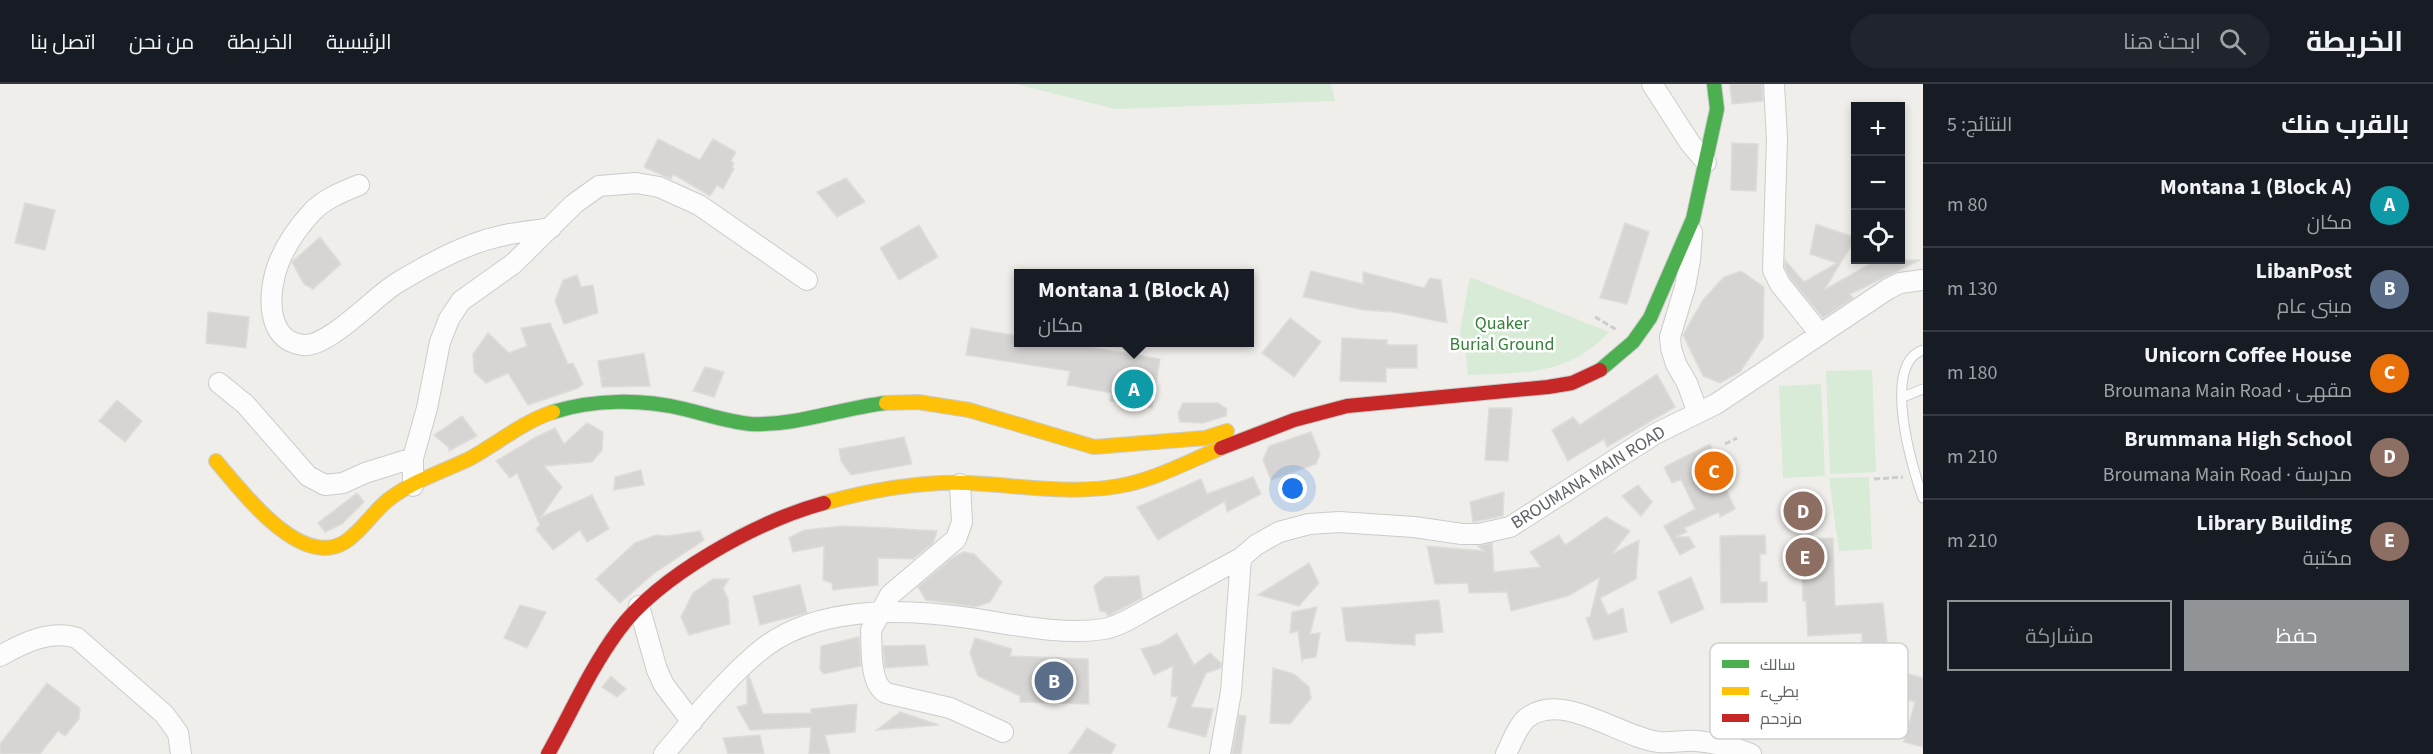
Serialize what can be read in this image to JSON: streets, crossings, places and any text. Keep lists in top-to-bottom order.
{
  "streets": {
    "street": ["BROUMANA MAIN ROAD"]
  },
  "parks": ["Quaker Burial Ground"],
  "legend": ["سالك", "بطيء", "مزدحم"],
  "page": {
    "header": "الخريطة",
    "search": "ابحث هنا",
    "nav": [
      "الرئيسية",
      "الخريطة",
      "من نحن",
      "اتصل بنا"
    ],
    "heading": ["بالقرب منك", "النتائج: 5"],
    "map_buttons": ["+", "−"],
    "list": [
      {
        "mark": "A",
        "name": "Montana 1 (Block A)",
        "note": "مكان",
        "value": "80 m"
      },
      {
        "mark": "B",
        "name": "LibanPost",
        "note": "مبنى عام",
        "value": "130 m"
      },
      {
        "mark": "C",
        "name": "Unicorn Coffee House",
        "note": "مقهى · Broumana Main Road",
        "value": "180 m"
      },
      {
        "mark": "D",
        "name": "Brummana High School",
        "note": "مدرسة · Broumana Main Road",
        "value": "210 m"
      },
      {
        "mark": "E",
        "name": "Library Building",
        "note": "مكتبة",
        "value": "210 m"
      }
    ],
    "popup": ["Montana 1 (Block A)", "مكان"],
    "pins": [
      "A",
      "C",
      "D",
      "E",
      "B"
    ],
    "buttons": ["حفظ", "مشاركة"]
  }
}
